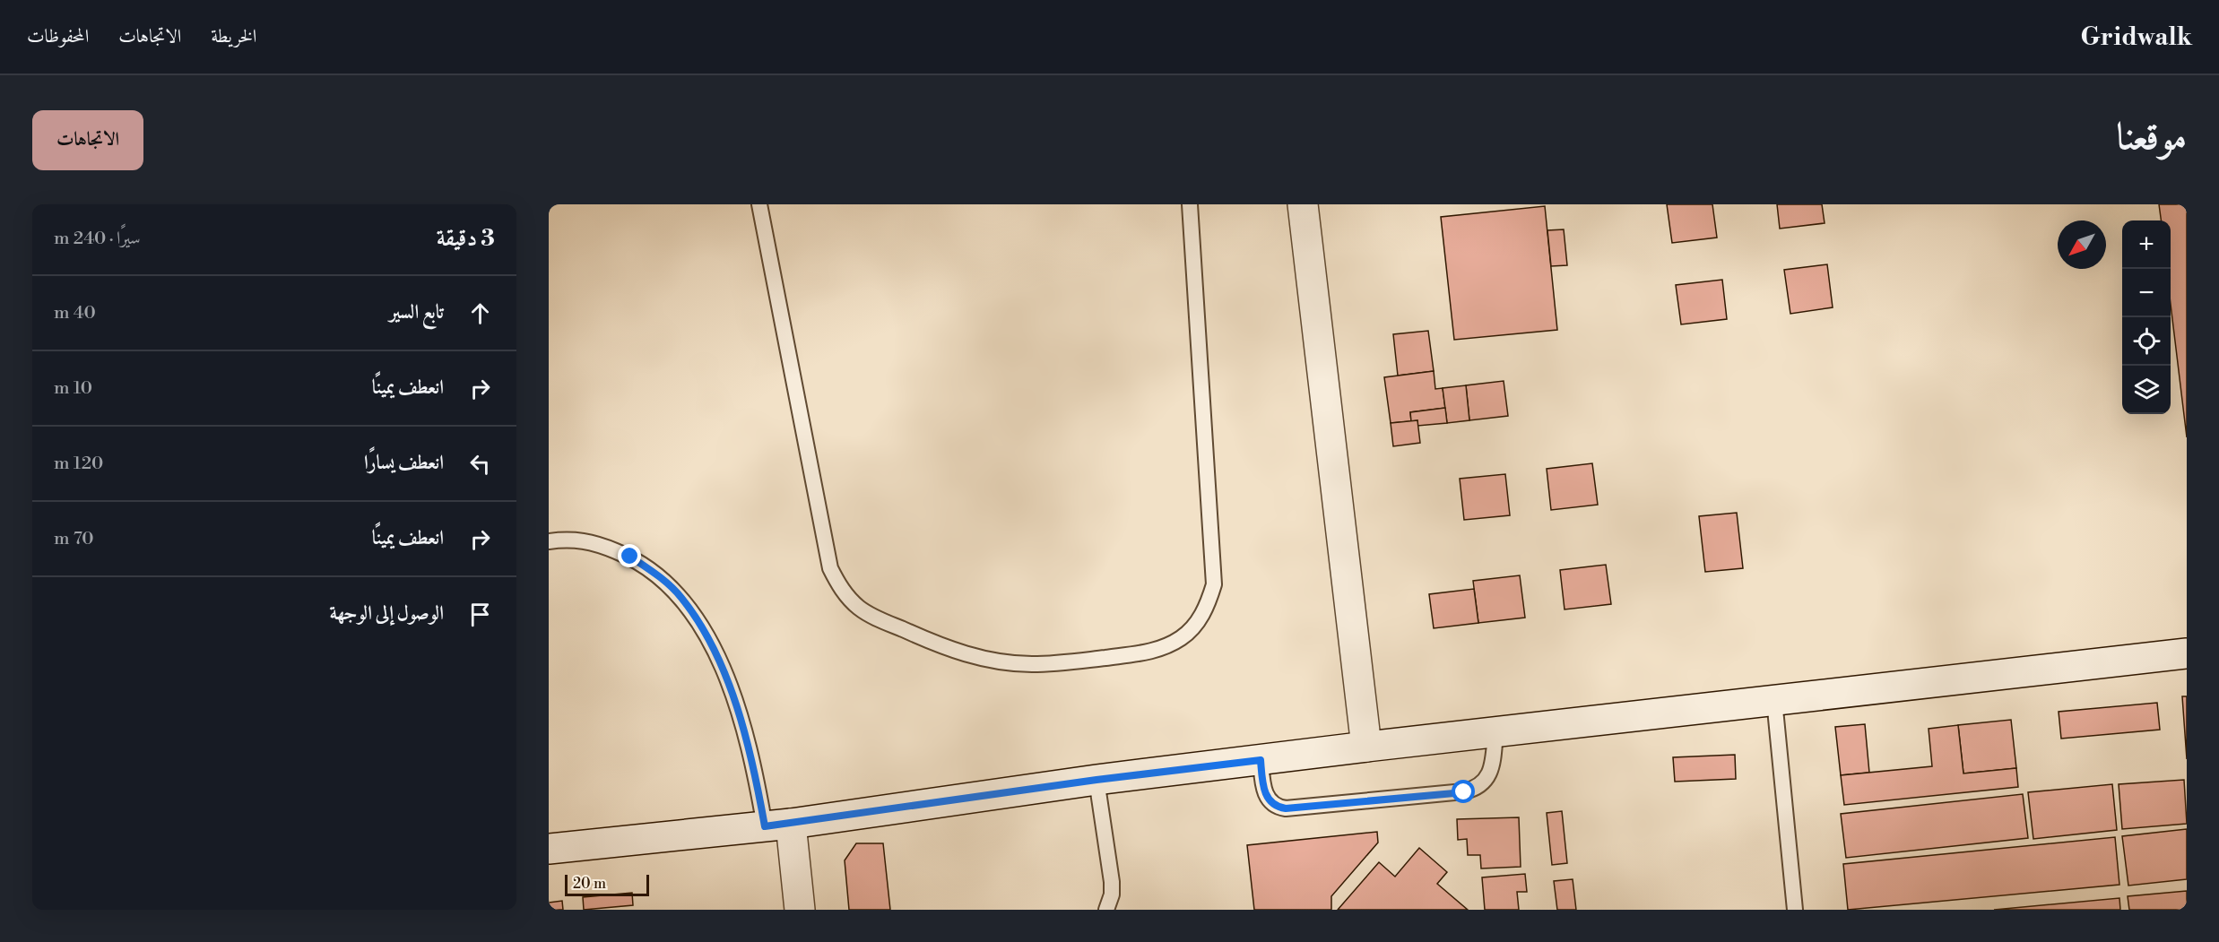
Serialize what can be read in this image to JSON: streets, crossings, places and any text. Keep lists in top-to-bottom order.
{
  "scale_bar": "20 m",
  "north": "bottom left",
  "page": {
    "header": "Gridwalk",
    "nav": ["الخريطة", "الاتجاهات", "المحفوظات"],
    "title": "موقعنا",
    "buttons": "الاتجاهات",
    "heading": ["3 دقيقة", "سيرًا · 240 m"],
    "map_buttons": ["+", "−"],
    "list": [
      ["تابع السير", "40 m"],
      ["انعطف يمينًا", "10 m"],
      ["انعطف يسارًا", "120 m"],
      ["انعطف يمينًا", "70 m"],
      "الوصول إلى الوجهة"
    ],
    "scale": "20 m"
  }
}
